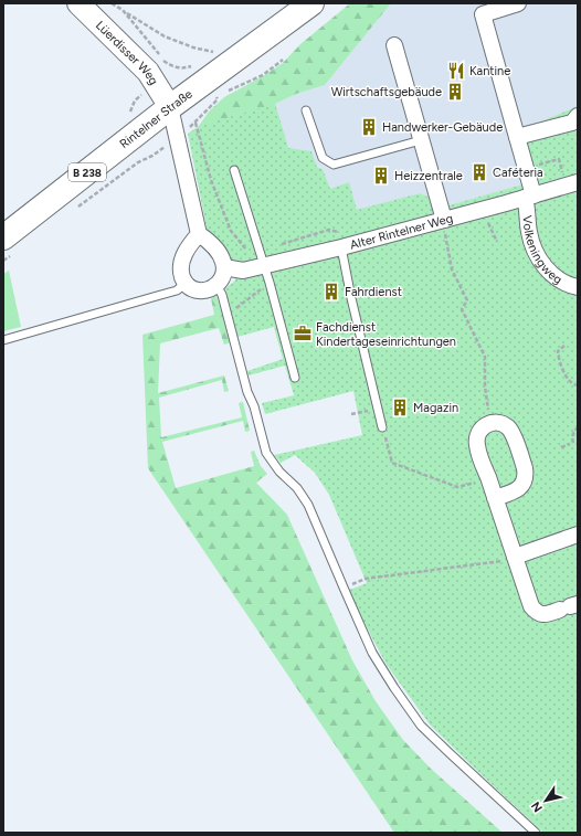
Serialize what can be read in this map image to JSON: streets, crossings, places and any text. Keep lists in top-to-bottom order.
{
  "streets": {
    "main road": ["Lüerdisser Weg", "Rintelner Straße", "B 238"],
    "street": ["Alter Rintelner Weg", "Volkeningweg"]
  },
  "crossings": [
    ["Lüerdisser Weg", "Rintelner Straße"],
    ["Alter Rintelner Weg", "Volkeningweg"]
  ],
  "places": {
    "restaurant": ["Kantine"],
    "building": [
      "Wirtschaftsgebäude",
      "Handwerker-Gebäude",
      "Caféteria",
      "Heizzentrale",
      "Fahrdienst",
      "Magazin"
    ],
    "office": ["Fachdienst Kindertageseinrichtungen"]
  },
  "north": "bottom left"
}
